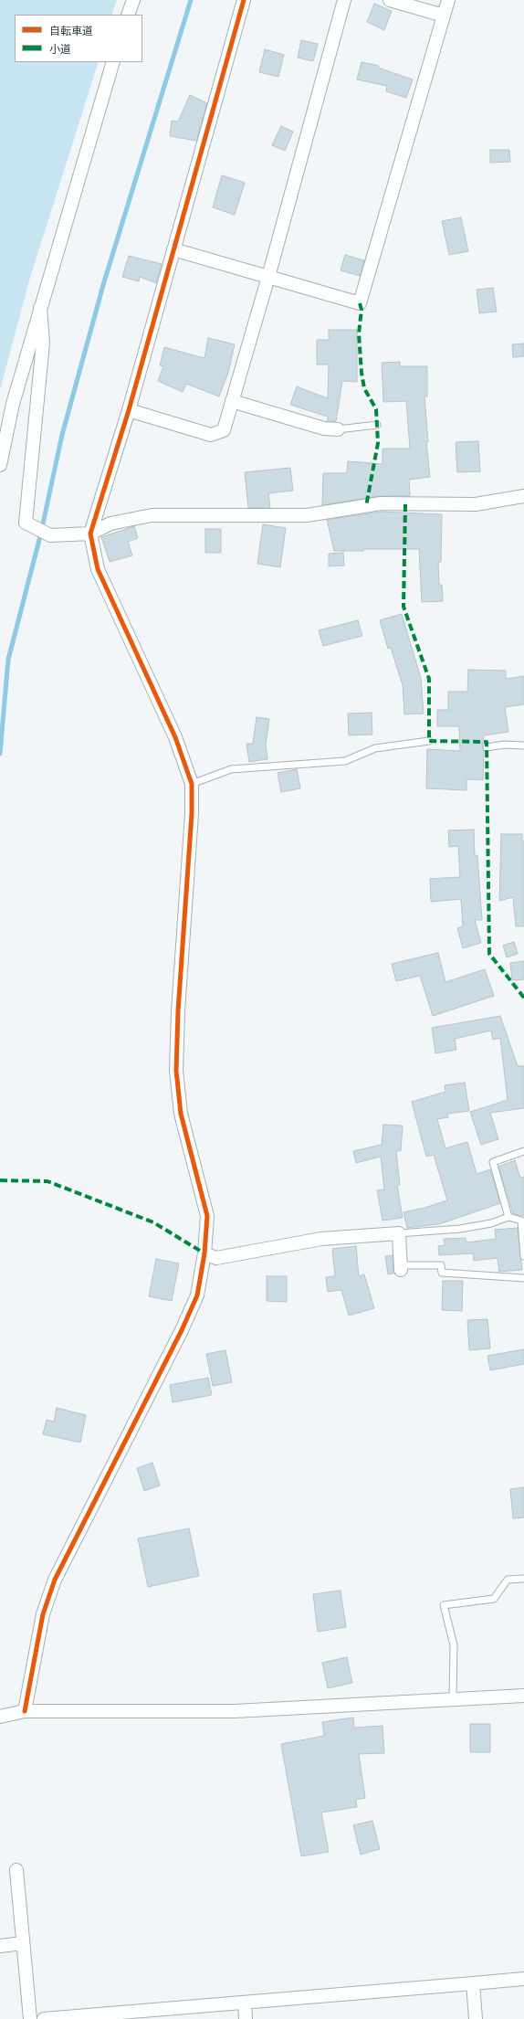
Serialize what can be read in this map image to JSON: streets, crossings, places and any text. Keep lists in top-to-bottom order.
{
  "legend": ["自転車道", "小道"]
}
